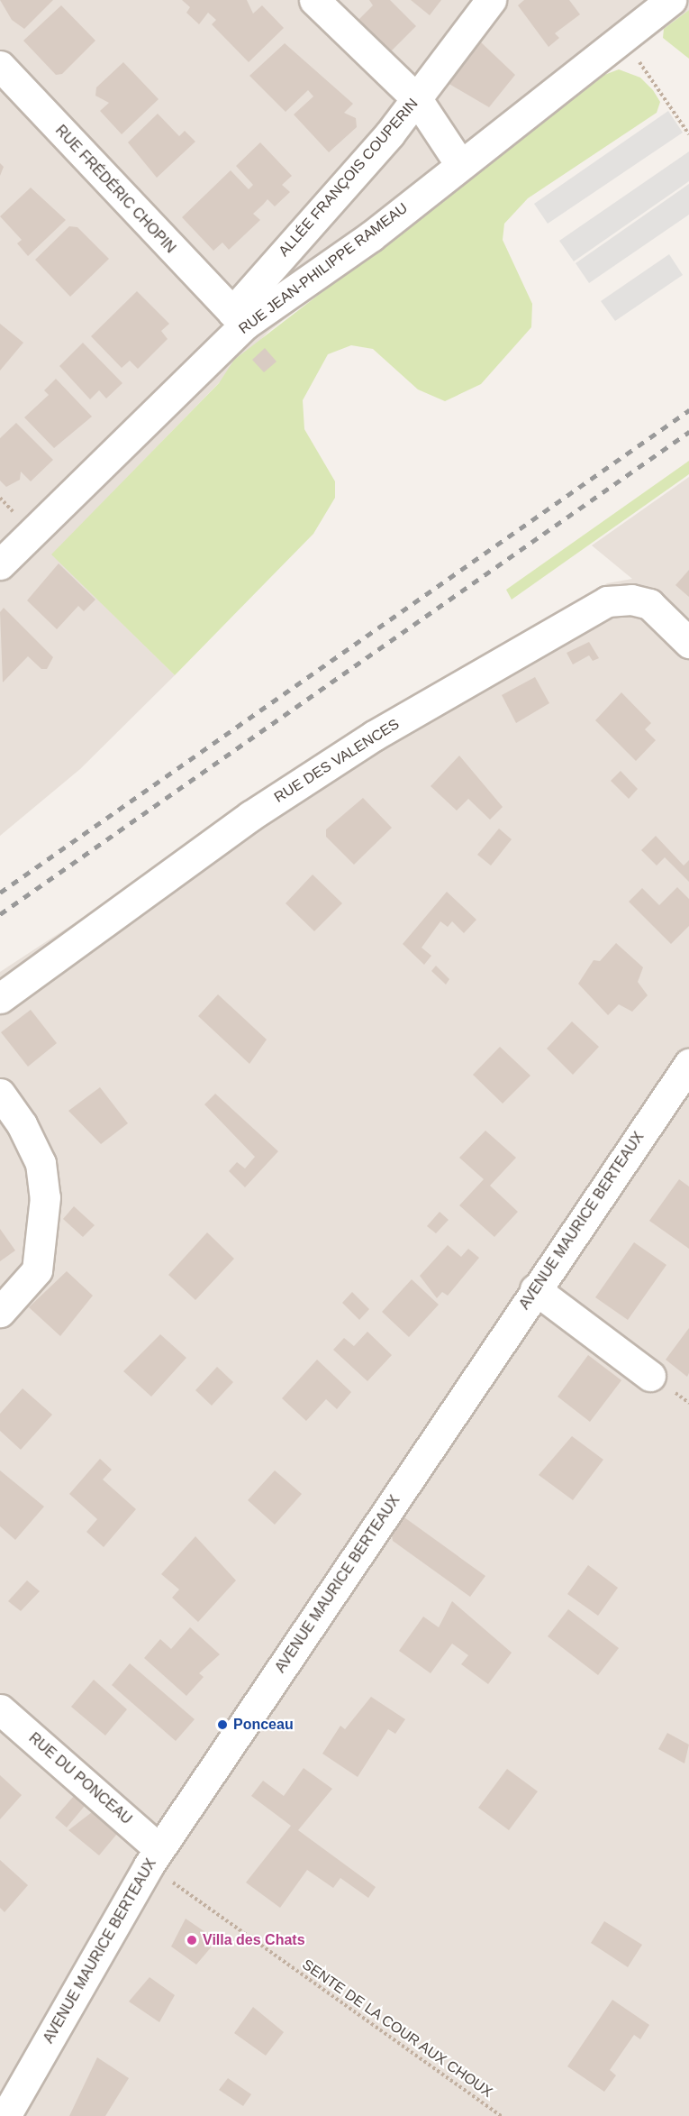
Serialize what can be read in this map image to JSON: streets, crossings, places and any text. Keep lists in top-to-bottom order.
{
  "streets": {
    "street": [
      "ALLÉE FRANÇOIS COUPERIN",
      "RUE FRÉDÉRIC CHOPIN",
      "RUE JEAN-PHILIPPE RAMEAU",
      "RUE DES VALENCES",
      "AVENUE MAURICE BERTEAUX",
      "RUE DU PONCEAU"
    ],
    "path": ["SENTE DE LA COUR AUX CHOUX"]
  },
  "crossings": [
    ["ALLÉE FRANÇOIS COUPERIN", "RUE FRÉDÉRIC CHOPIN"],
    ["ALLÉE FRANÇOIS COUPERIN", "RUE JEAN-PHILIPPE RAMEAU"],
    ["RUE FRÉDÉRIC CHOPIN", "RUE JEAN-PHILIPPE RAMEAU"],
    ["AVENUE MAURICE BERTEAUX", "RUE DU PONCEAU"],
    ["AVENUE MAURICE BERTEAUX", "SENTE DE LA COUR AUX CHOUX"],
    ["RUE DU PONCEAU", "SENTE DE LA COUR AUX CHOUX"]
  ],
  "places": ["Ponceau", "Villa des Chats"]
}
